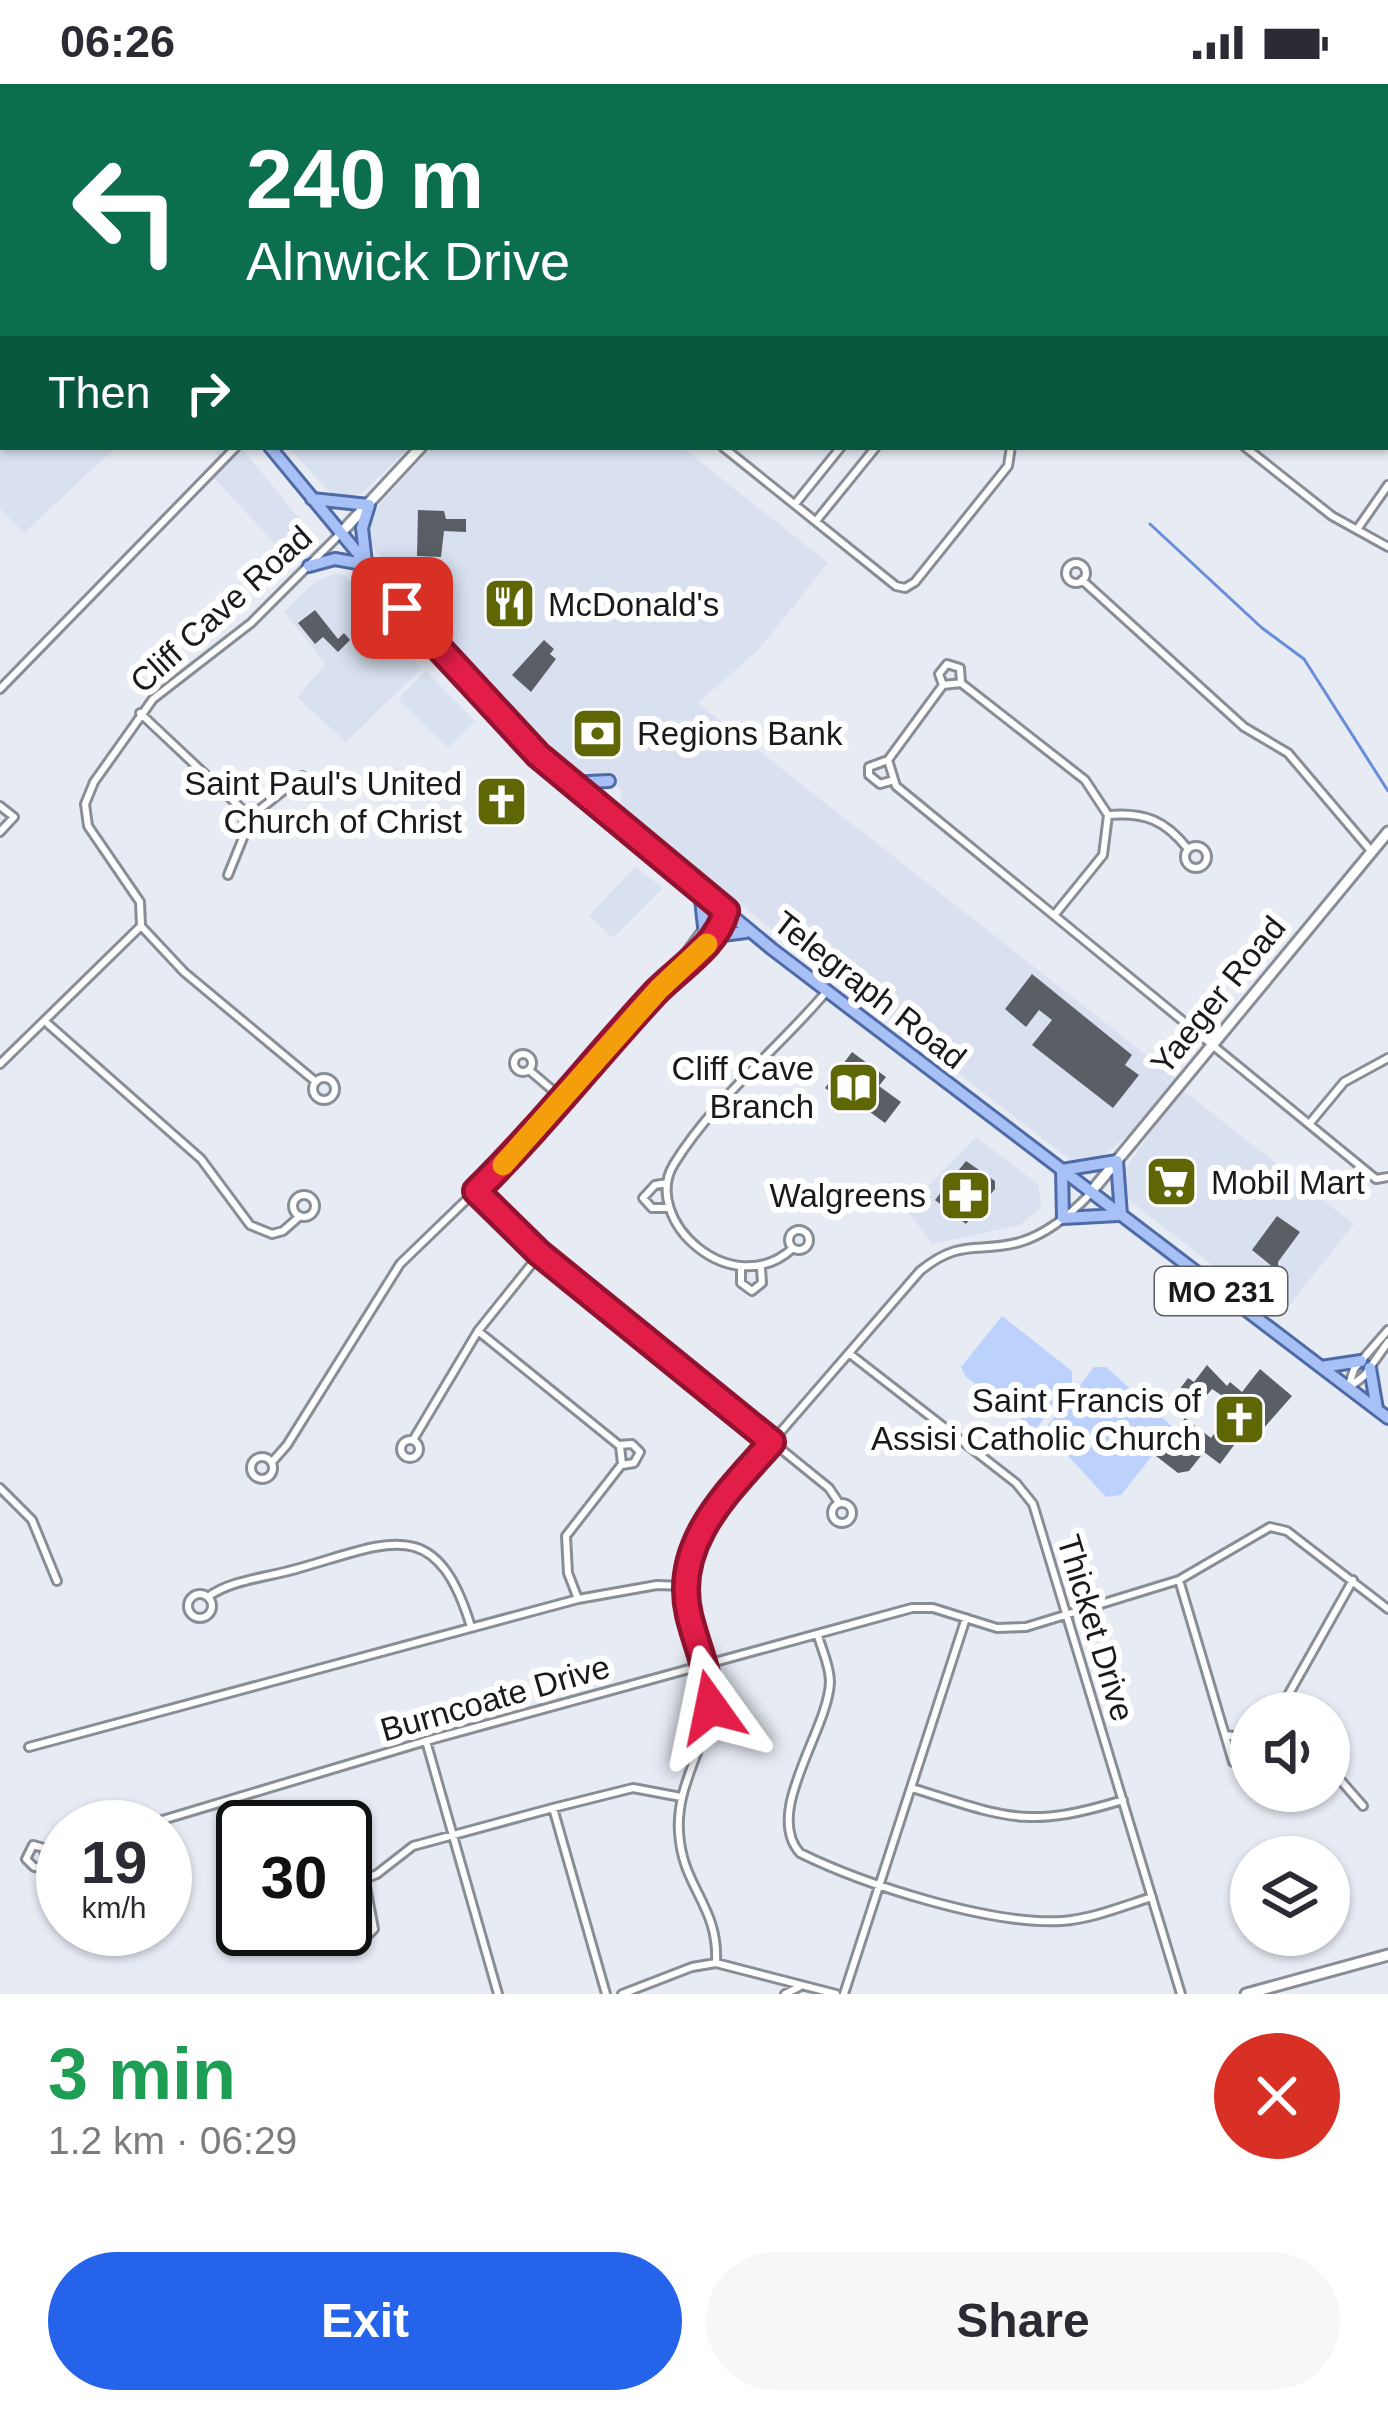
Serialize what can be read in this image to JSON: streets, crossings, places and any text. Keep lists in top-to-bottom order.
{
  "streets": {
    "main road": ["Telegraph Road", "MO 231"],
    "street": [
      "Cliff Cave Road",
      "Yaeger Road",
      "Thicket Drive",
      "Burncoate Drive"
    ]
  },
  "crossings": [
    ["Cliff Cave Road", "Telegraph Road"],
    ["Telegraph Road", "Yaeger Road"],
    ["Thicket Drive", "Burncoate Drive"]
  ],
  "places": {
    "restaurant": ["McDonald's"],
    "bank": ["Regions Bank"],
    "church": ["Saint Paul's United Church of Christ", "Saint Francis of Assisi Catholic Church"],
    "library": ["Cliff Cave Branch"],
    "supermarket": ["Mobil Mart"],
    "pharmacy": ["Walgreens"]
  },
  "page": {
    "status": "06:26",
    "turn": ["240 m", "Alnwick Drive"],
    "then": "Then",
    "speed": "19 km/h",
    "limit": "30",
    "heading": ["3 min", "1.2 km · 06:29"],
    "buttons": ["Exit", "Share"]
  }
}
